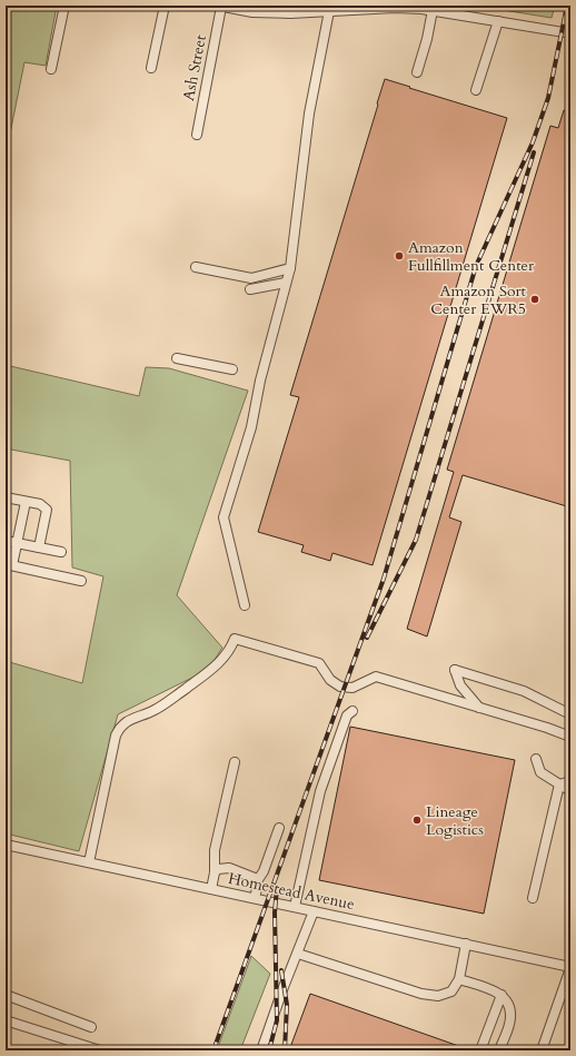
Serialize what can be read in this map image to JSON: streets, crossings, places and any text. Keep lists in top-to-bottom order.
{
  "streets": {
    "street": ["Ash Street", "Homestead Avenue"]
  },
  "places": ["Amazon Fullfillment Center", "Amazon Sort Center EWR5", "Lineage Logistics"]
}
